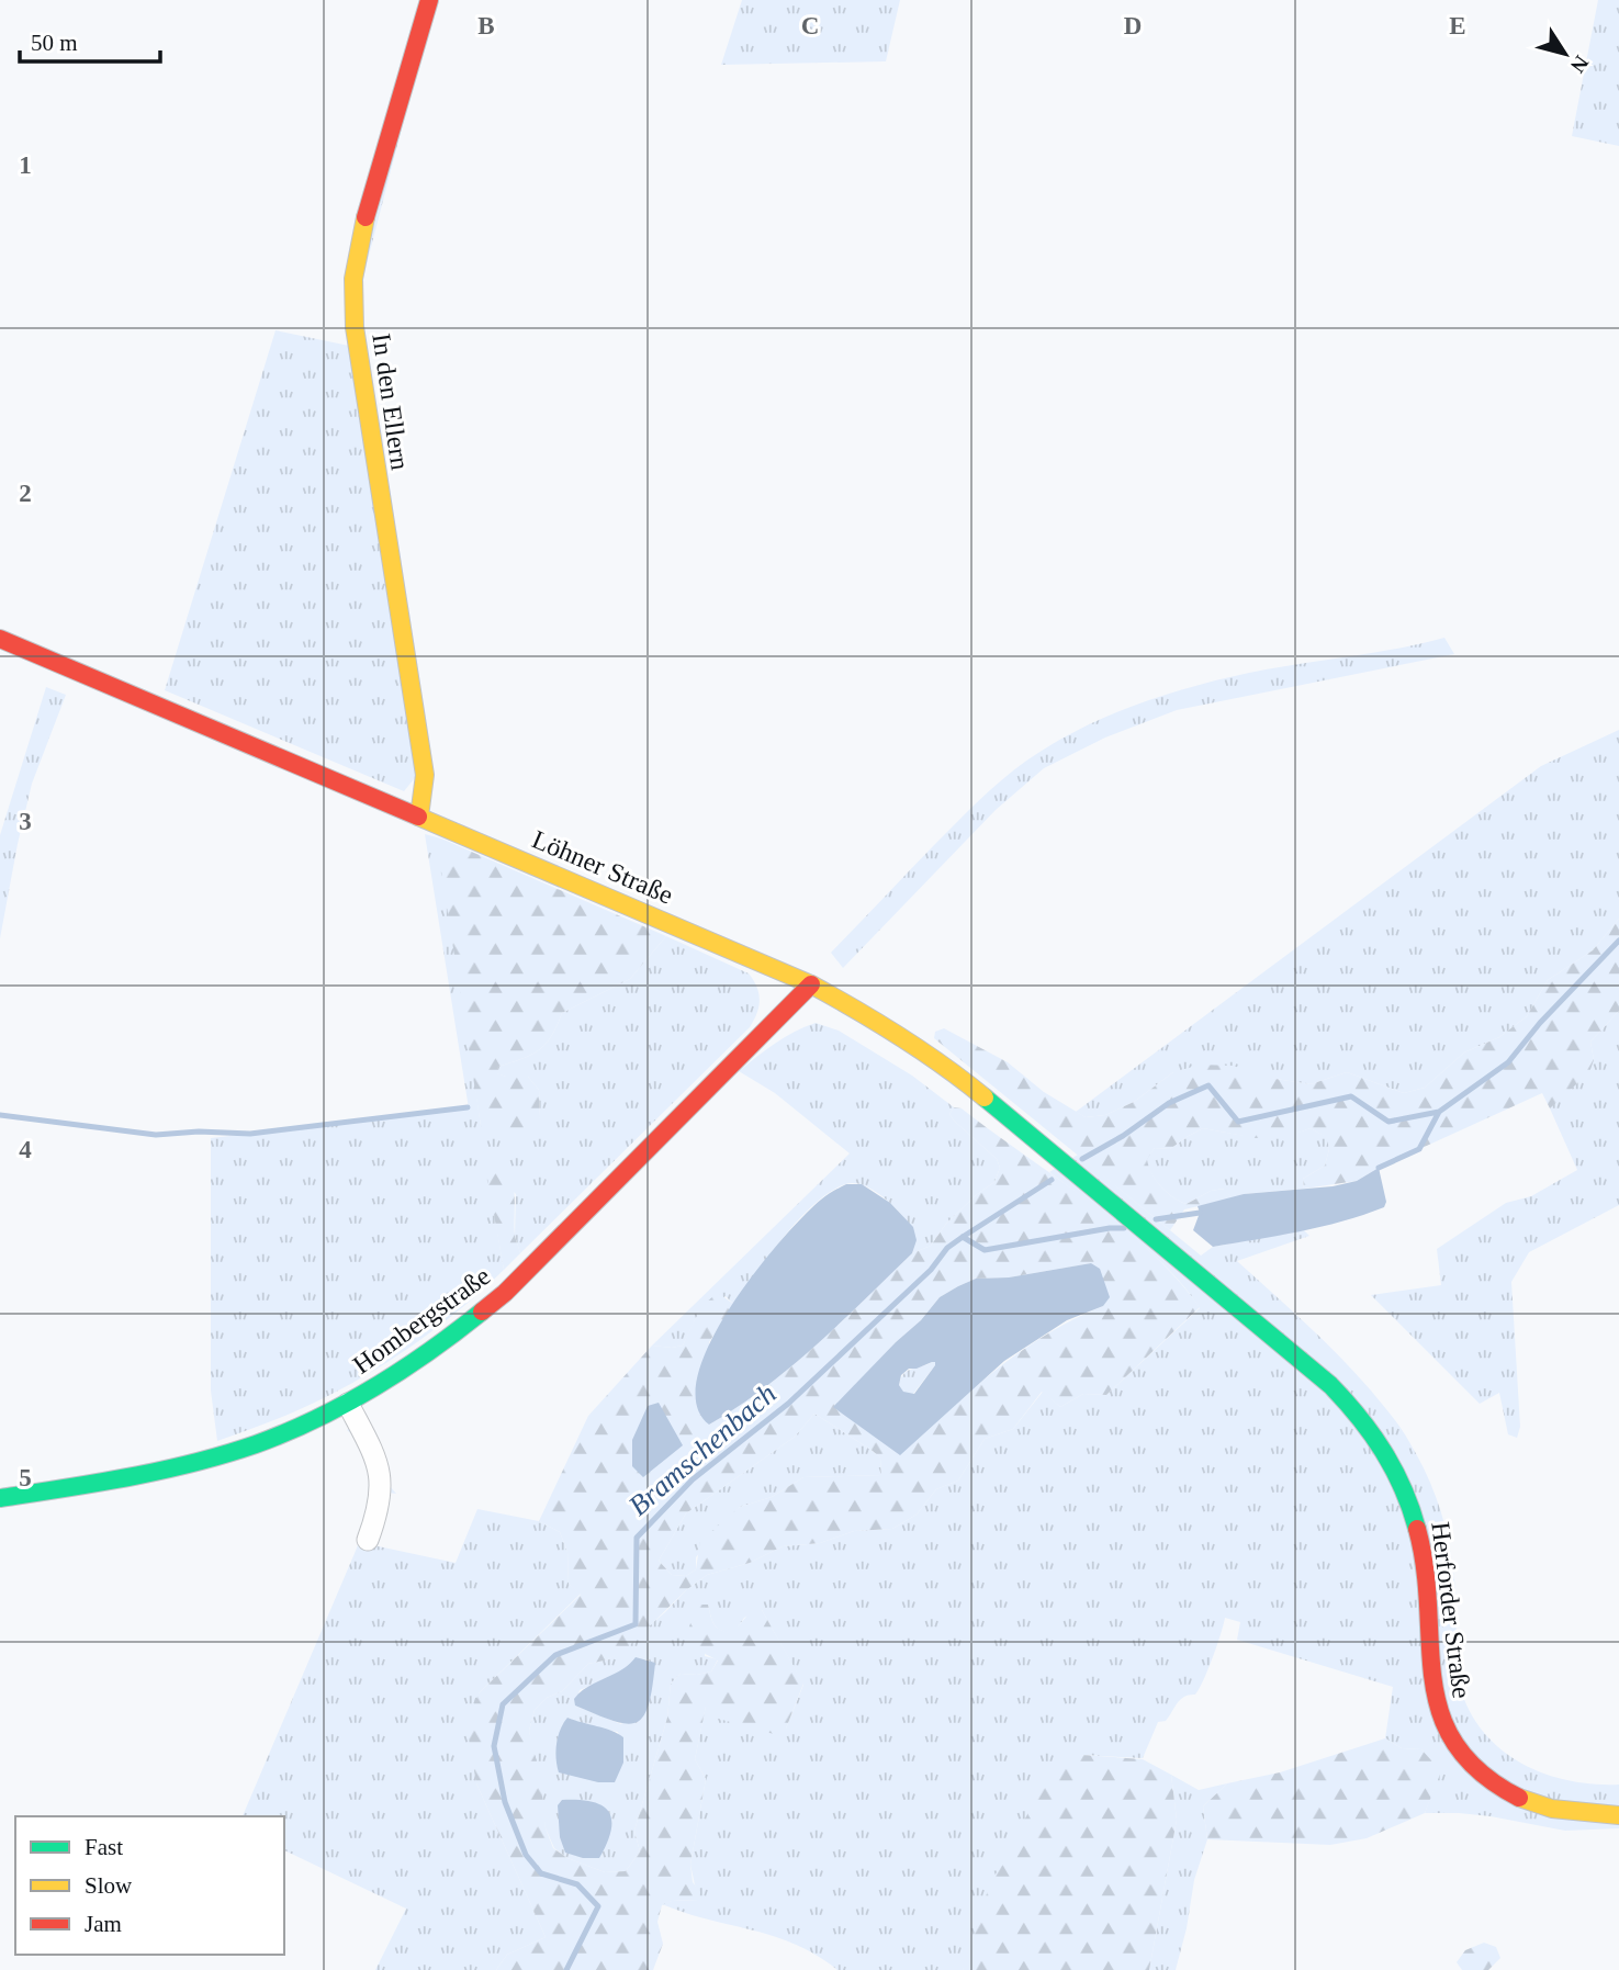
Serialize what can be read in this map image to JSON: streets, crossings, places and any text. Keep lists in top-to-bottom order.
{
  "streets": {
    "main road": [
      "In den Ellern",
      "Löhner Straße",
      "Hombergstraße",
      "Herforder Straße"
    ]
  },
  "crossings": [
    ["In den Ellern", "Löhner Straße"],
    ["Löhner Straße", "Hombergstraße"],
    ["Löhner Straße", "Herforder Straße"]
  ],
  "water": ["Bramschenbach"],
  "legend": ["Fast", "Slow", "Jam"],
  "scale_bar": "50 m",
  "north": "bottom right",
  "grid": {
    "columns": [
      "B",
      "C",
      "D",
      "E"
    ],
    "rows": [
      "1",
      "2",
      "3",
      "4",
      "5"
    ]
  }
}
